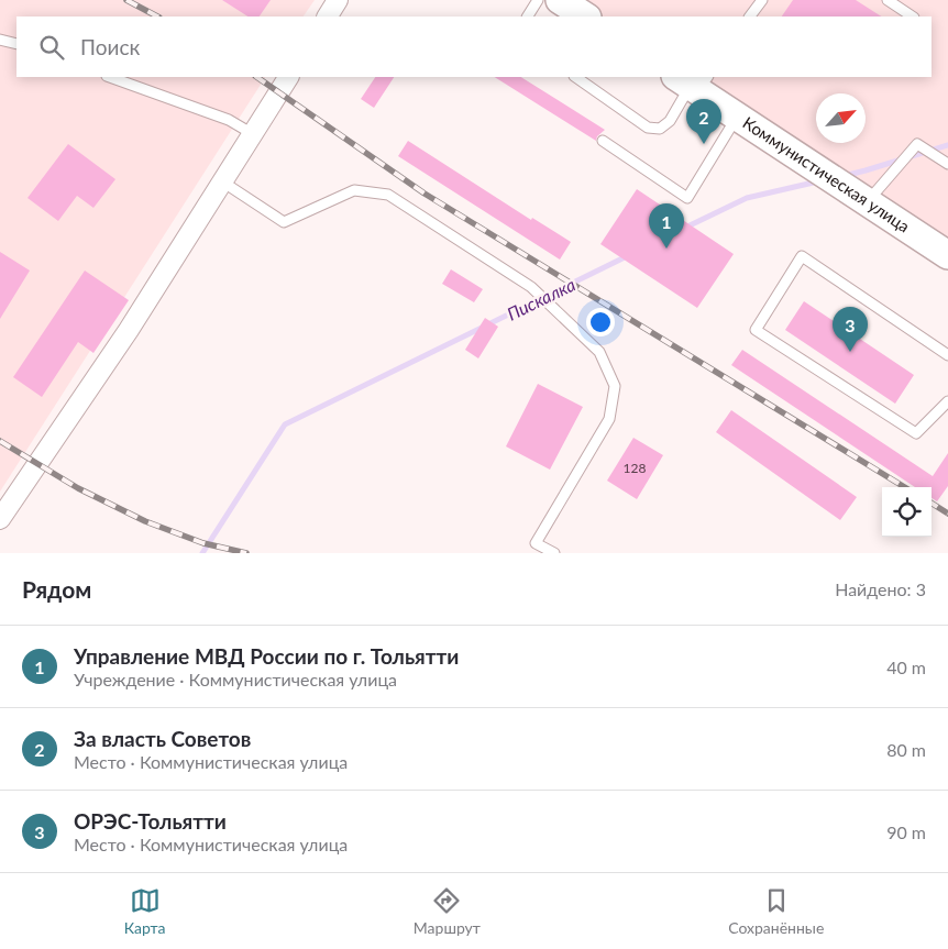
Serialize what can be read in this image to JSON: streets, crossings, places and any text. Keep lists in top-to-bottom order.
{
  "streets": {
    "main road": ["Коммунистическая улица"]
  },
  "water": ["Пискалка"],
  "house_numbers": ["128"],
  "north": "top right",
  "page": {
    "search": "Поиск",
    "pins": ["2", "1", "3"],
    "heading": ["Рядом", "Найдено: 3"],
    "list": [
      {
        "mark": "1",
        "name": "Управление МВД России по г. Тольятти",
        "note": "Учреждение · Коммунистическая улица",
        "value": "40 m"
      },
      {
        "mark": "2",
        "name": "За власть Советов",
        "note": "Место · Коммунистическая улица",
        "value": "80 m"
      },
      {
        "mark": "3",
        "name": "ОРЭС-Тольятти",
        "note": "Место · Коммунистическая улица",
        "value": "90 m"
      }
    ],
    "nav": ["Карта", "Маршрут", "Сохранённые"]
  }
}
